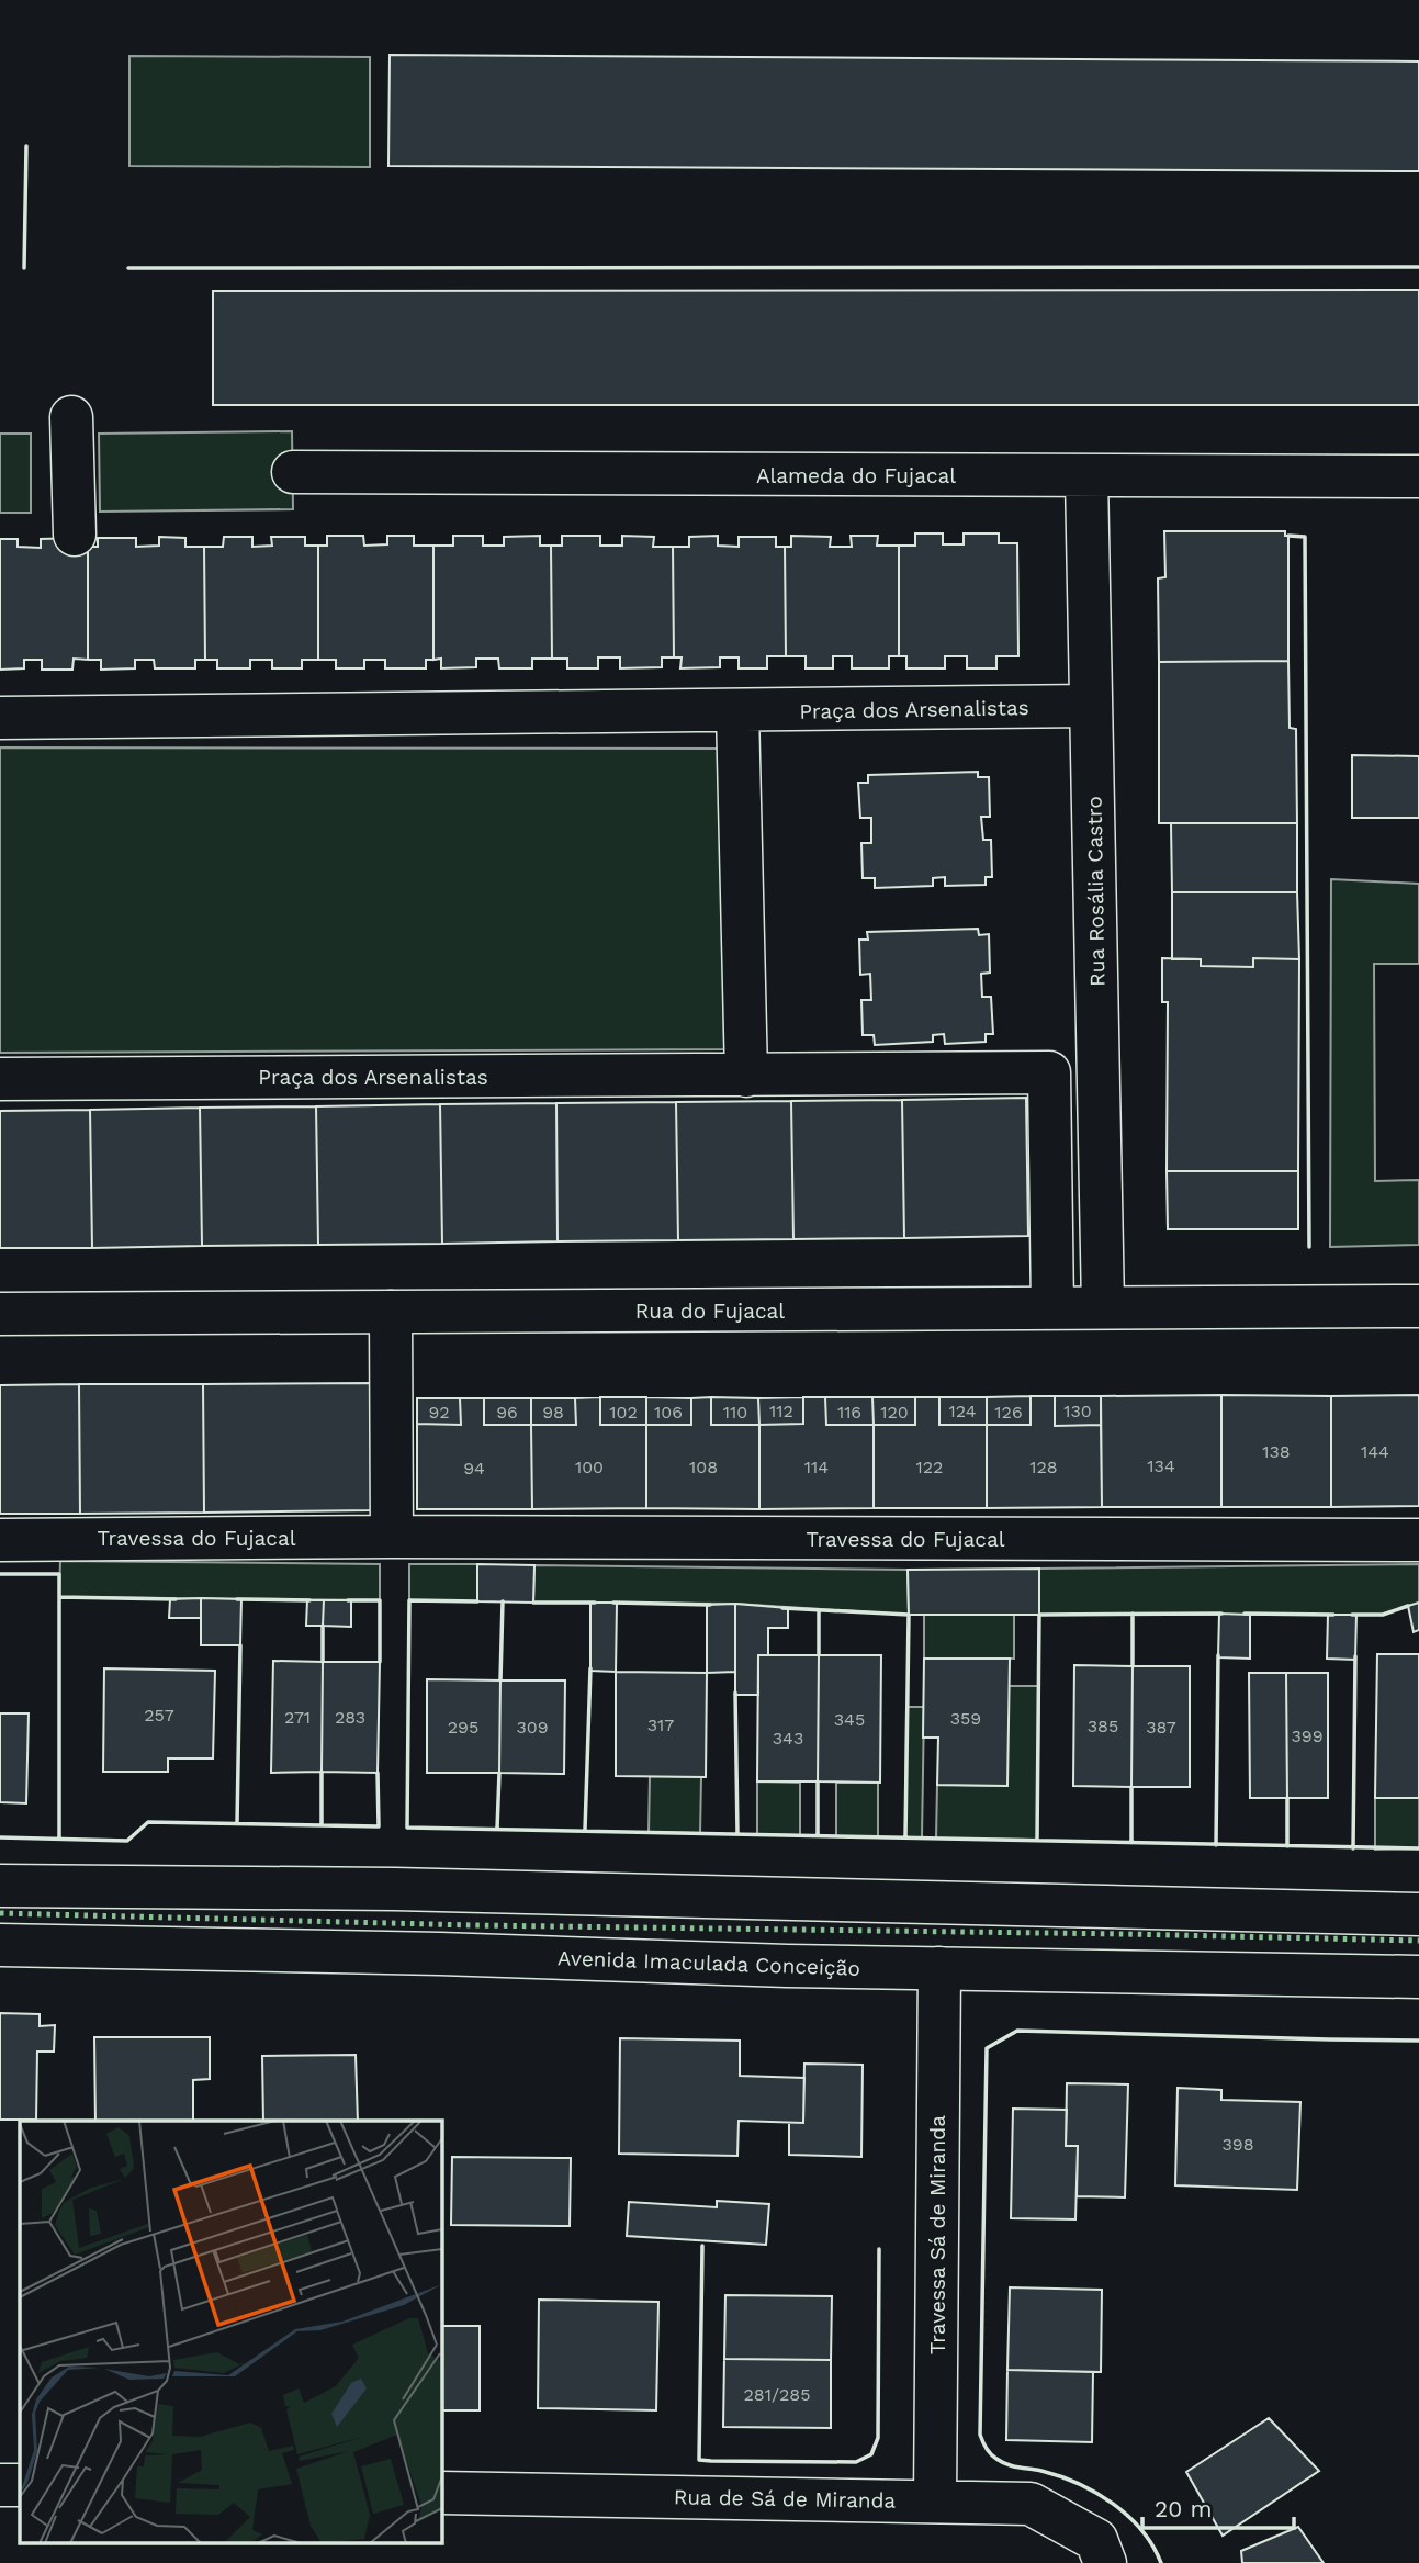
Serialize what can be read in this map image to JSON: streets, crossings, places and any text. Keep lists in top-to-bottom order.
{
  "streets": {
    "street": [
      "Alameda do Fujacal",
      "Praça dos Arsenalistas",
      "Rua Rosália Castro",
      "Rua do Fujacal",
      "Travessa do Fujacal",
      "Avenida Imaculada Conceição",
      "Travessa Sá de Miranda",
      "Rua de Sá de Miranda"
    ]
  },
  "crossings": [
    ["Alameda do Fujacal", "Rua Rosália Castro"],
    ["Praça dos Arsenalistas", "Rua Rosália Castro"],
    ["Praça dos Arsenalistas", "Rua do Fujacal"],
    ["Rua Rosália Castro", "Rua do Fujacal"],
    ["Avenida Imaculada Conceição", "Travessa Sá de Miranda"],
    ["Travessa Sá de Miranda", "Rua de Sá de Miranda"]
  ],
  "house_numbers": [
    "112",
    "124",
    "130",
    "92",
    "96",
    "98",
    "102",
    "106",
    "110",
    "116",
    "120",
    "126",
    "138",
    "144",
    "134",
    "100",
    "108",
    "114",
    "122",
    "128",
    "94",
    "257",
    "271",
    "283",
    "359",
    "345",
    "317",
    "385",
    "295",
    "309",
    "387",
    "399",
    "343",
    "398",
    "281/285"
  ],
  "scale_bar": "20 m"
}
